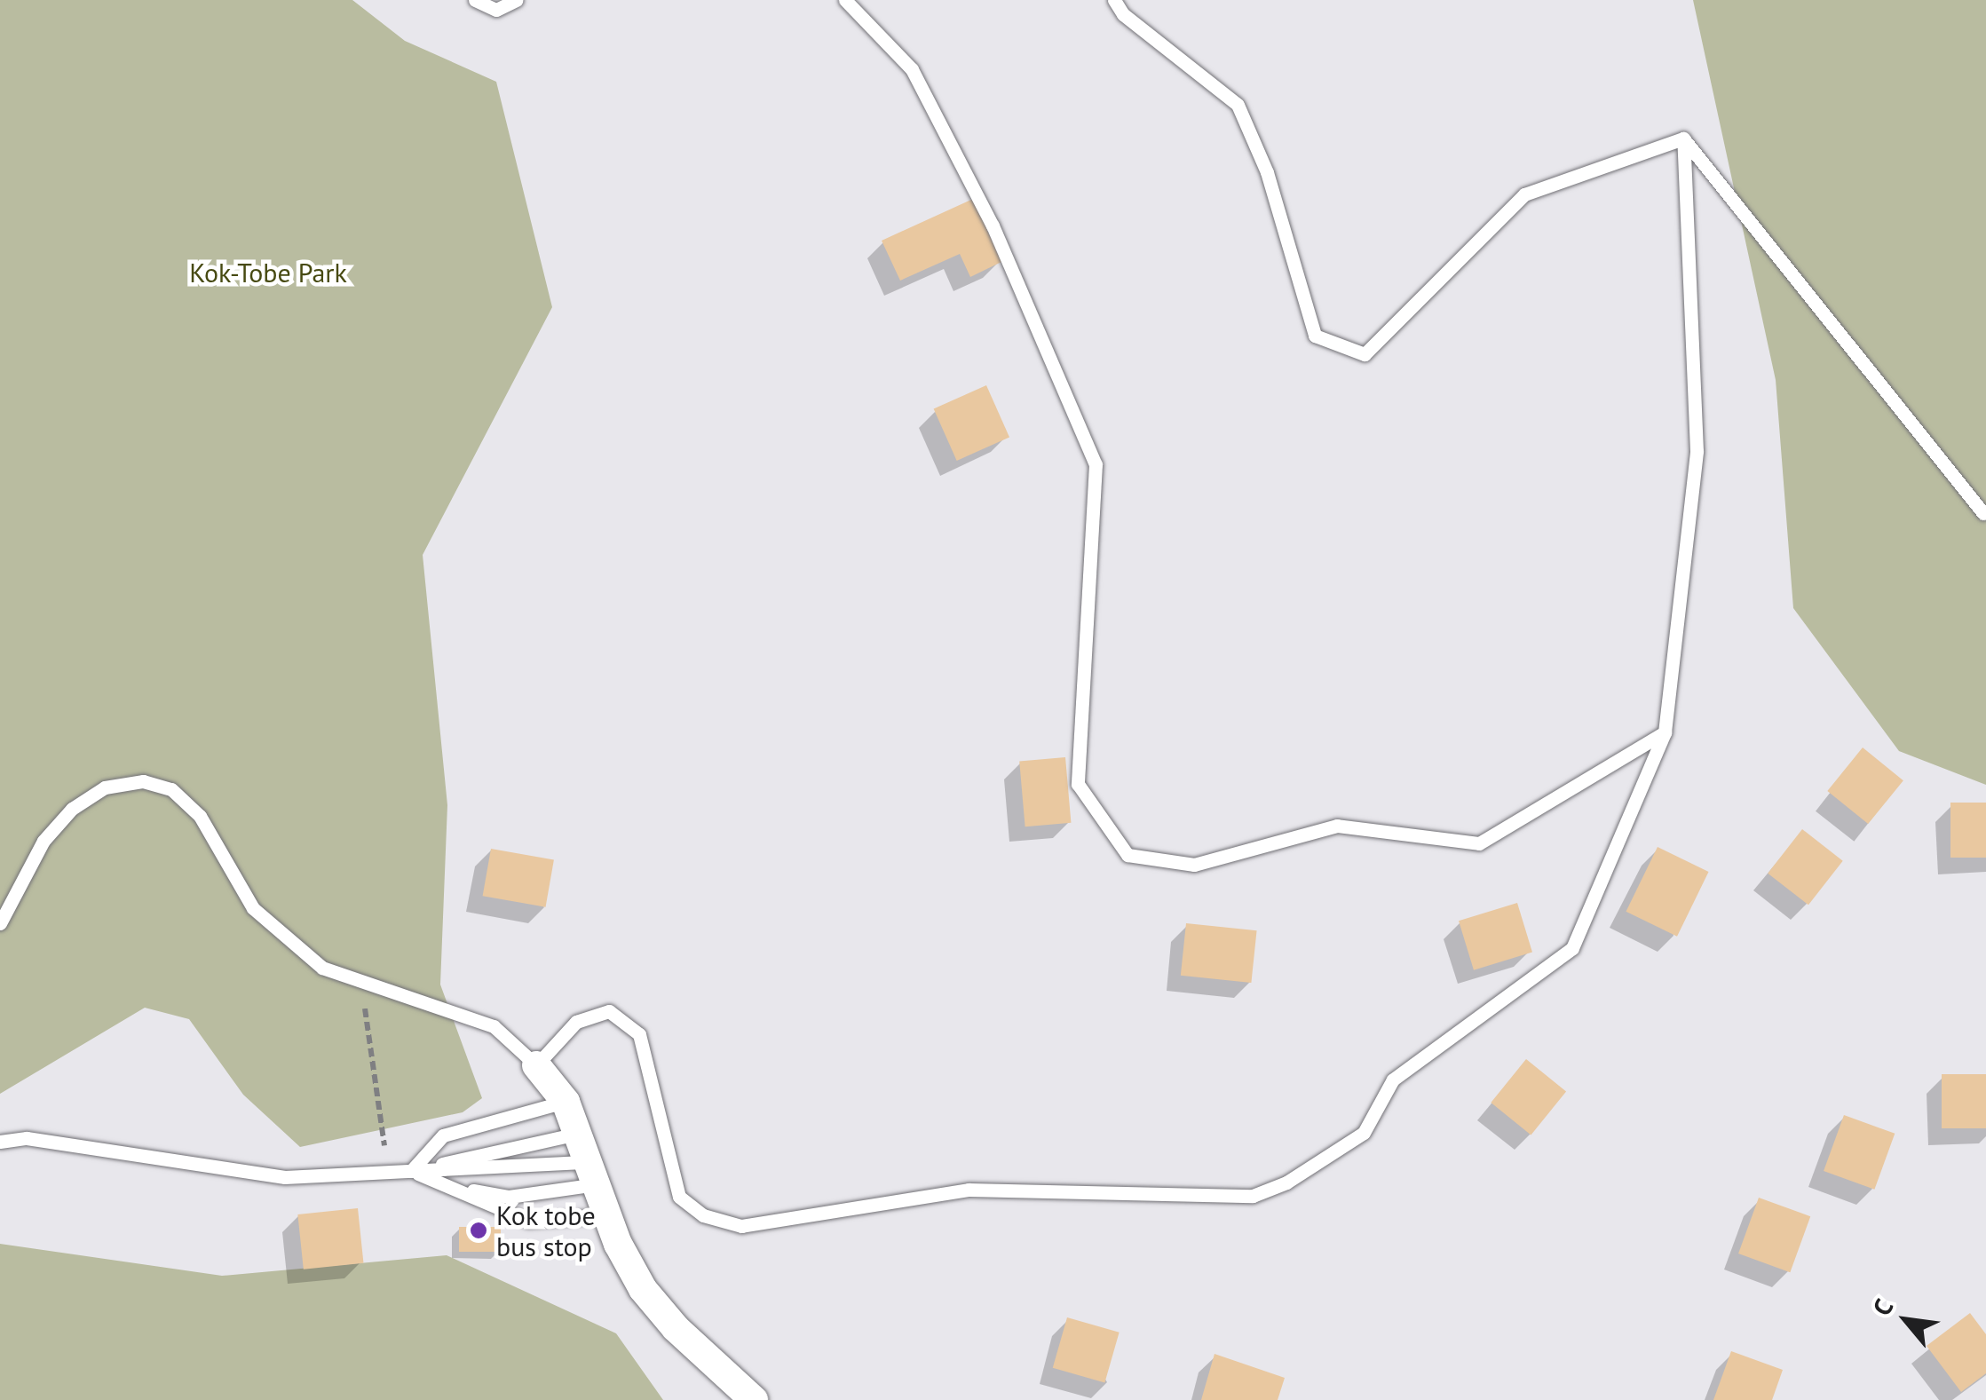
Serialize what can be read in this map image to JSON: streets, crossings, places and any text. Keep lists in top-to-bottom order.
{
  "parks": ["Kok-Tobe Park"],
  "places": ["Kok tobe bus stop"],
  "north": "top left"
}
